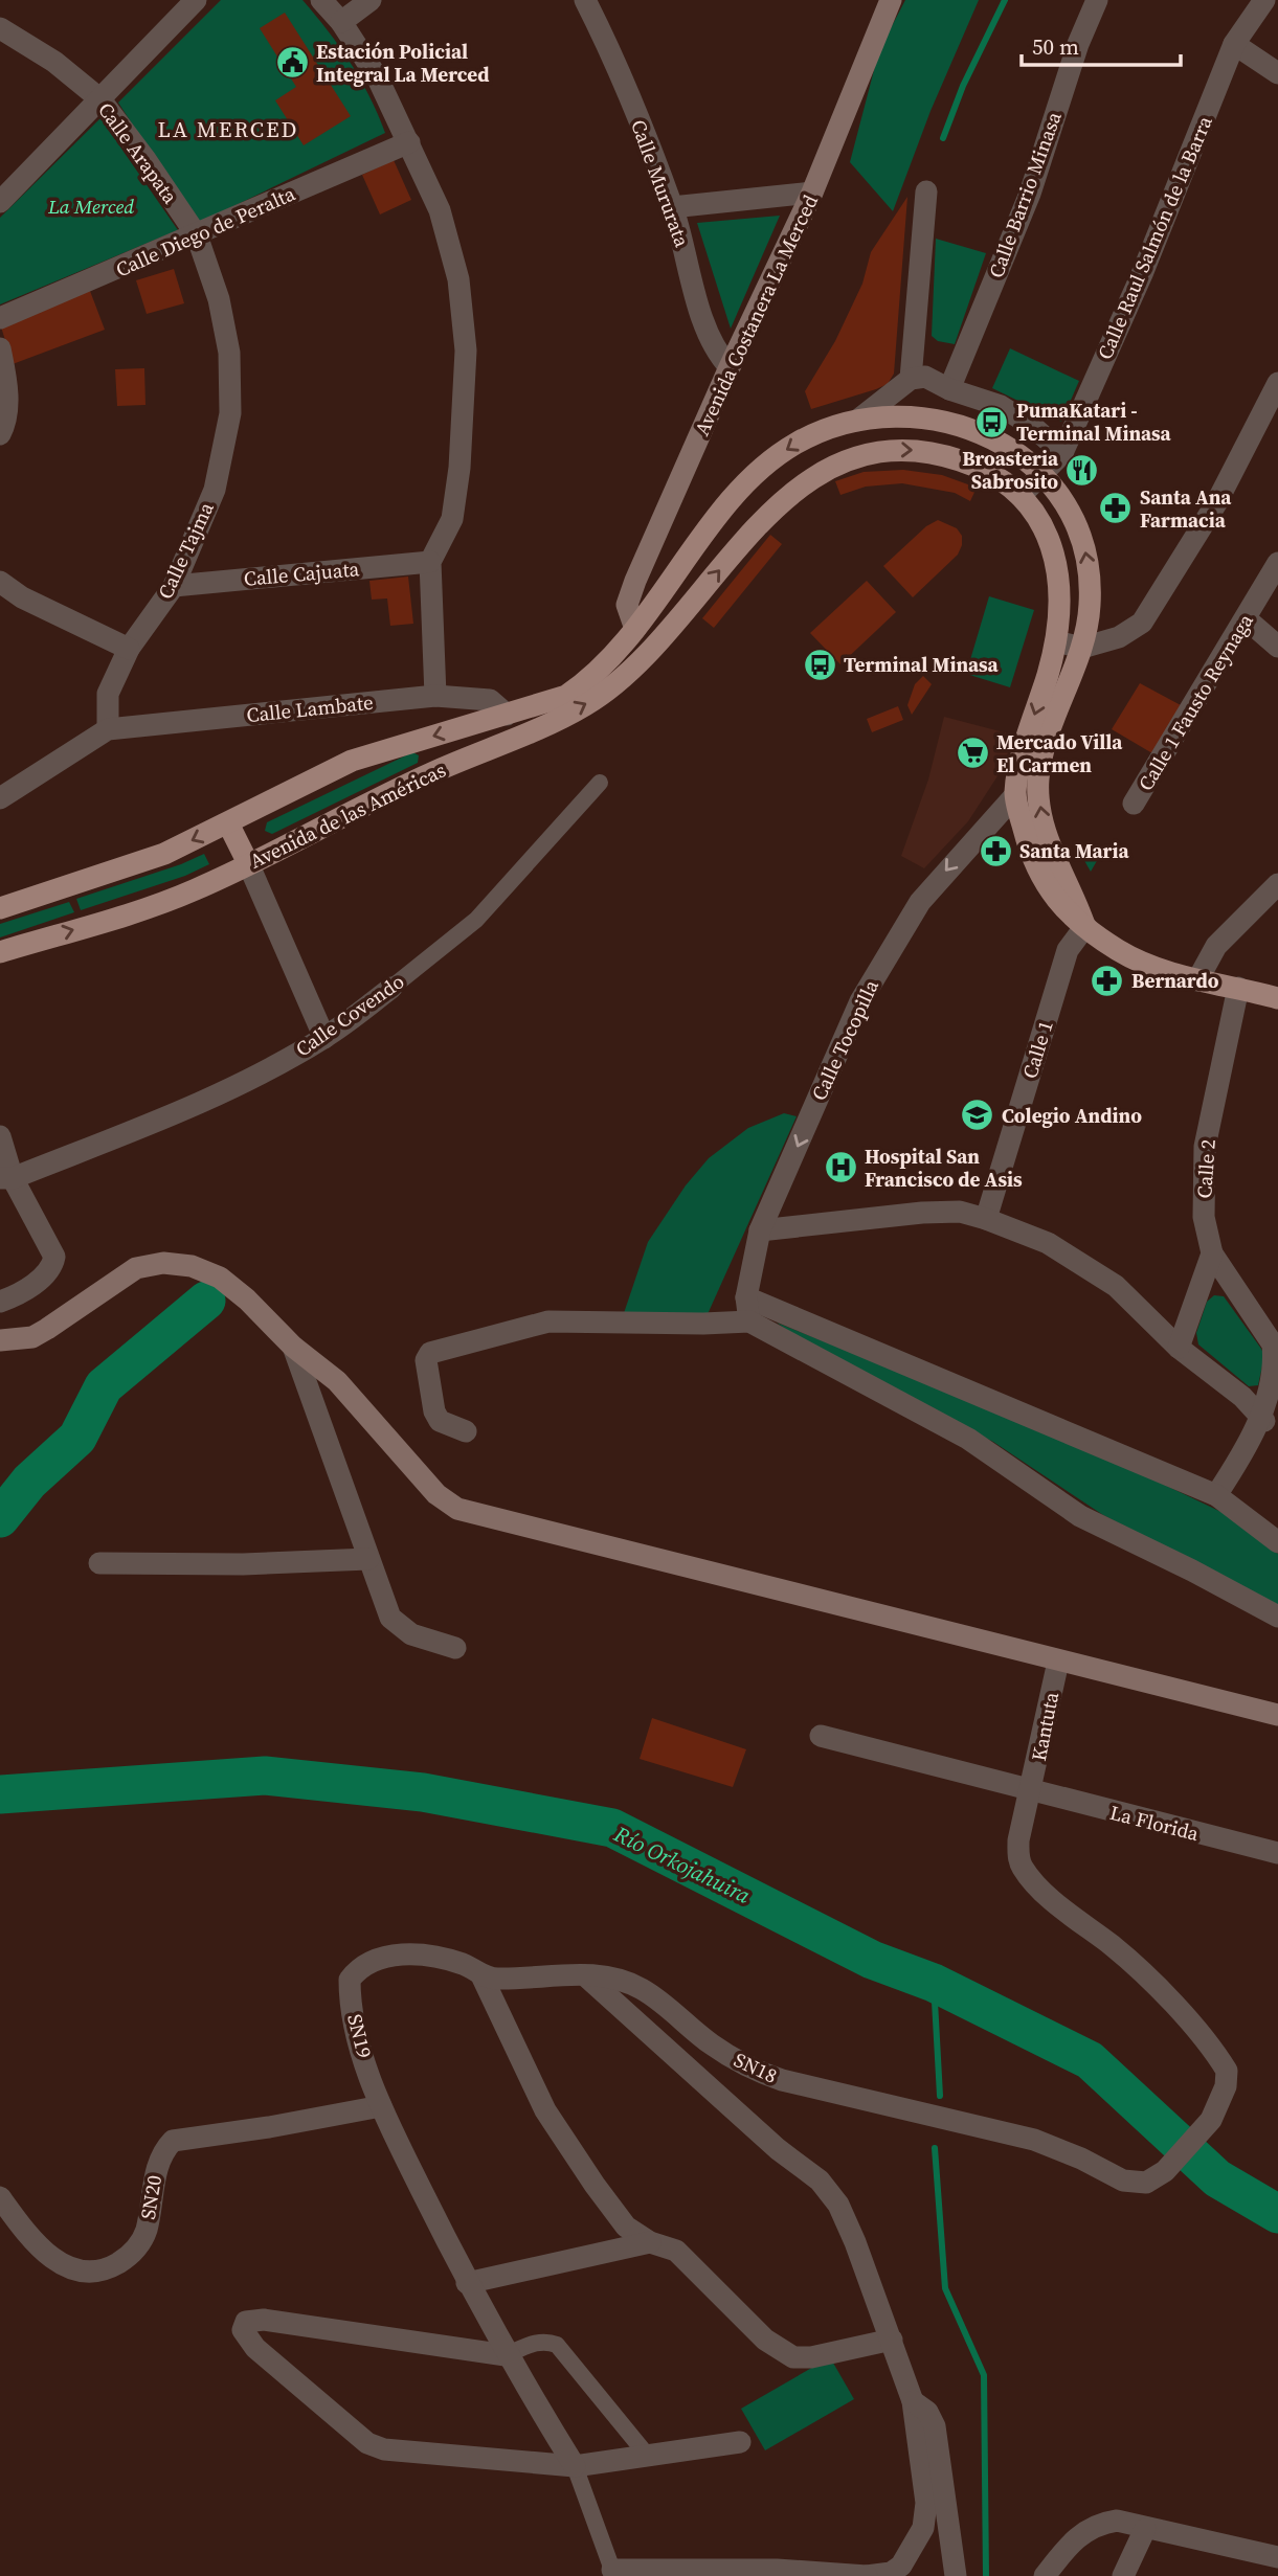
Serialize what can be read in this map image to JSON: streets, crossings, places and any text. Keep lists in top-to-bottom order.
{
  "streets": {
    "main road": ["Avenida Costanera La Merced", "Avenida de las Américas"],
    "street": [
      "Calle Arapata",
      "Calle Mururata",
      "Calle Barrio Minasa",
      "Calle Diego de Peralta",
      "Calle Raul Salmón de la Barra",
      "Calle Tajma",
      "Calle Cajuata",
      "Calle 1 Fausto Reynaga",
      "Calle Lambate",
      "Calle Covendo",
      "Calle Tocopilla",
      "Calle 1",
      "Calle 2",
      "Kantuta",
      "La Florida",
      "SN19",
      "SN18",
      "SN20"
    ]
  },
  "crossings": [
    ["Calle Arapata", "Calle Diego de Peralta"],
    ["Calle Arapata", "Calle Tajma"],
    ["Calle Mururata", "Avenida Costanera La Merced"],
    ["Calle Diego de Peralta", "Calle Tajma"],
    ["Calle Raul Salmón de la Barra", "Avenida de las Américas"],
    ["Avenida Costanera La Merced", "Avenida de las Américas"],
    ["Calle Tajma", "Calle Cajuata"],
    ["Calle Tajma", "Calle Lambate"],
    ["Calle Lambate", "Avenida de las Américas"],
    ["Avenida de las Américas", "Calle Tocopilla"],
    ["Kantuta", "La Florida"],
    ["Kantuta", "SN18"],
    ["SN19", "SN18"],
    ["SN19", "SN20"]
  ],
  "one_way": ["Calle Tocopilla"],
  "districts": ["LA MERCED"],
  "water": ["Río Orkojahuira"],
  "parks": ["La Merced"],
  "places": {
    "public building": ["Estación Policial Integral La Merced"],
    "bus stop": ["PumaKatari - Terminal Minasa", "Terminal Minasa"],
    "restaurant": ["Broasteria Sabrosito"],
    "pharmacy": ["Santa Ana Farmacia", "Santa Maria", "Bernardo"],
    "supermarket": ["Mercado Villa El Carmen"],
    "school or university": ["Colegio Andino"],
    "hospital": ["Hospital San Francisco de Asis"]
  },
  "scale_bar": "50 m"
}
